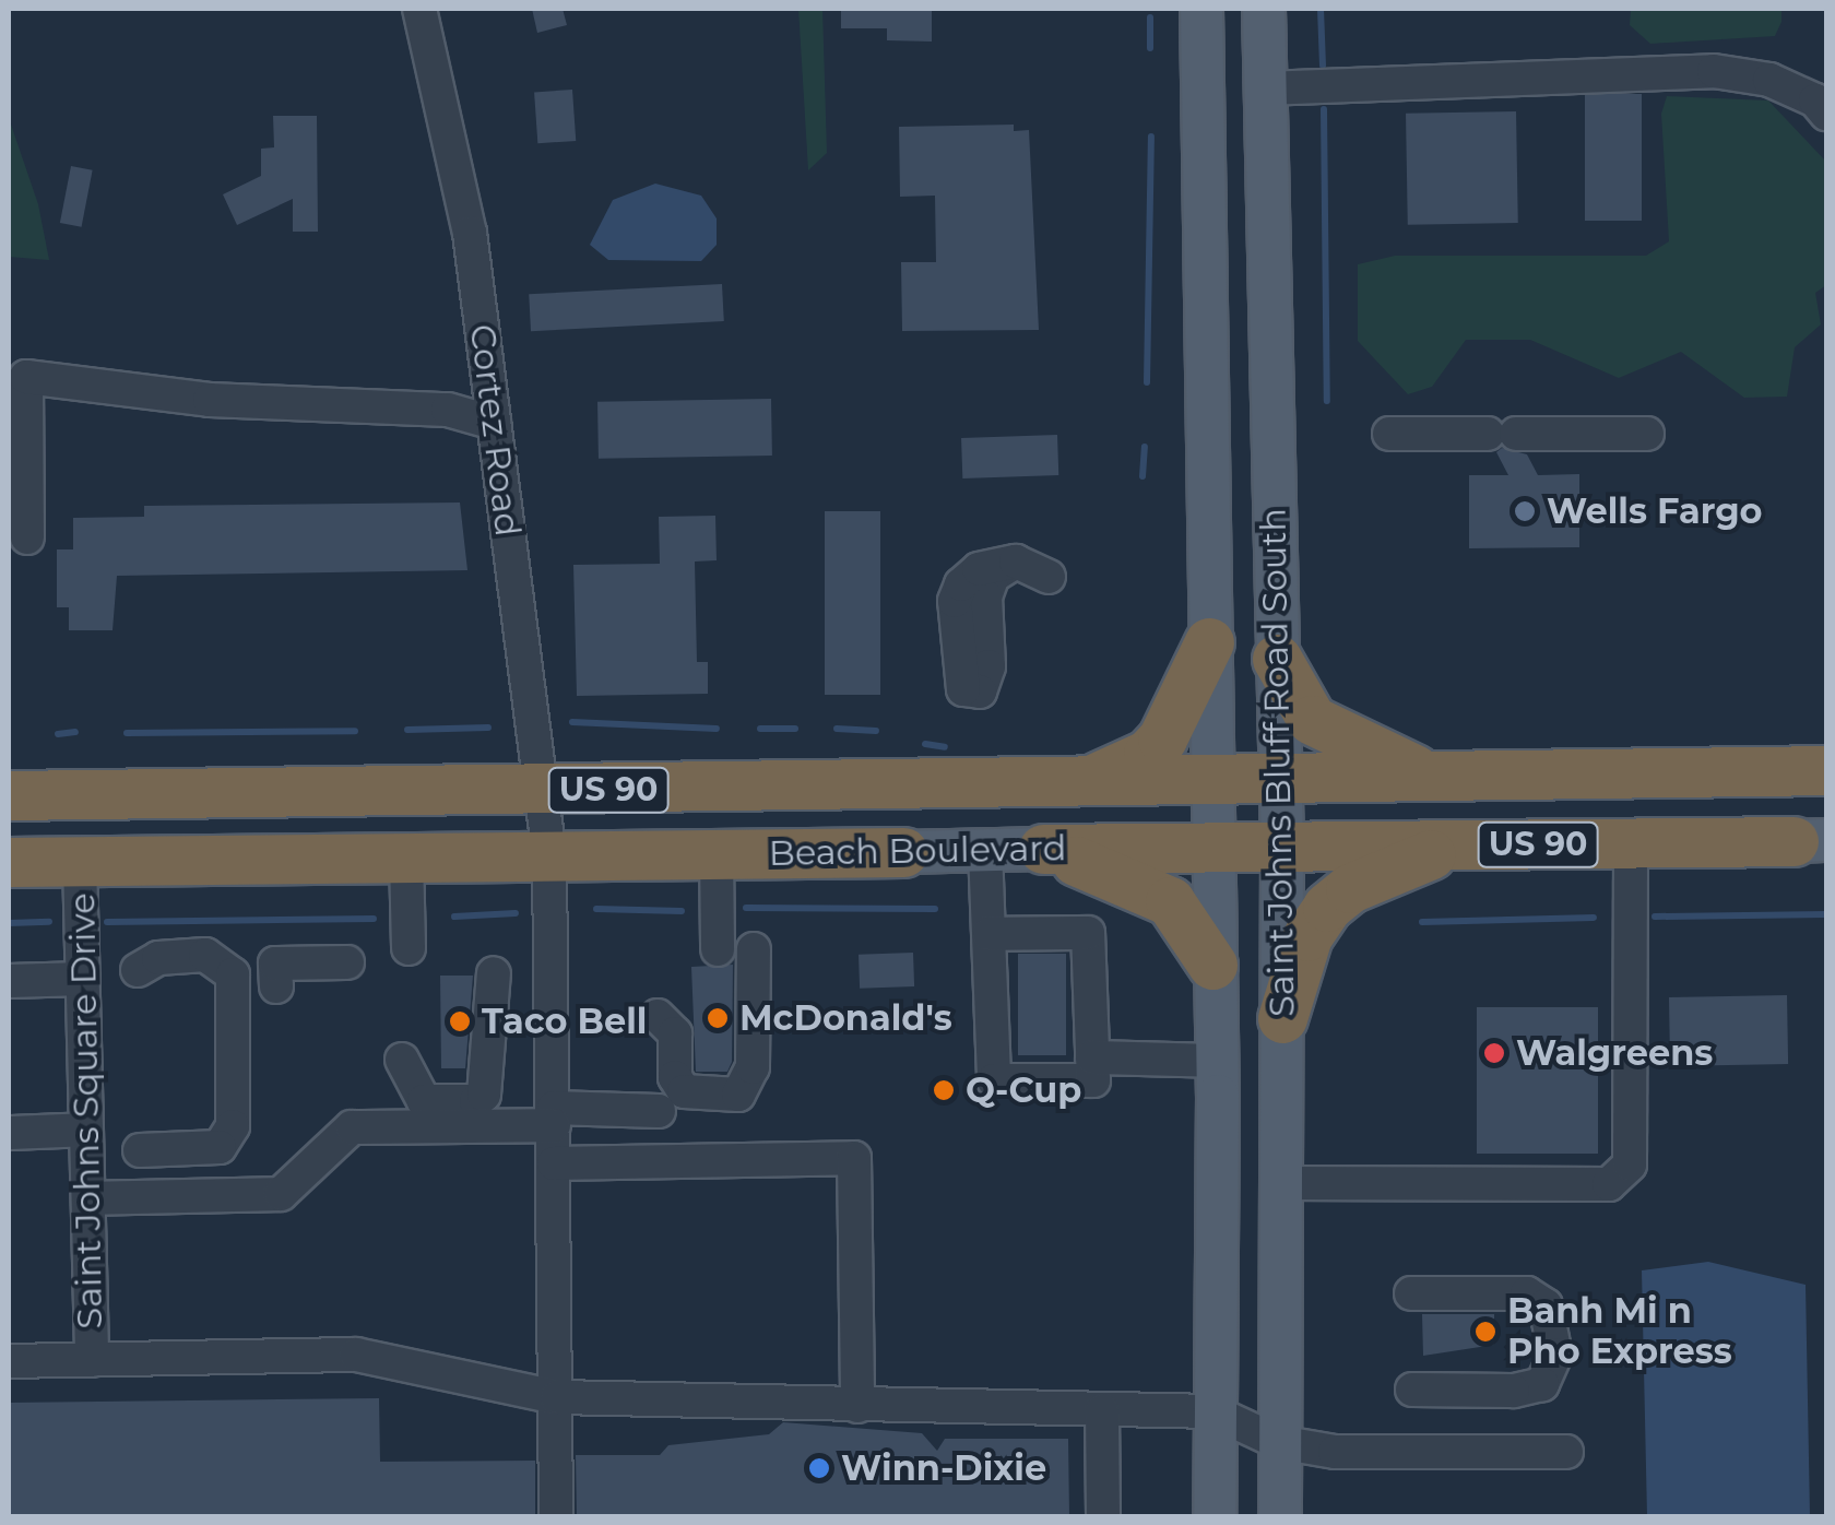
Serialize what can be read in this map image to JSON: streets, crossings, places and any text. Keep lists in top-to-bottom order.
{
  "streets": {
    "highway": ["US 90", "Beach Boulevard"],
    "main road": ["Saint Johns Bluff Road South"],
    "street": ["Cortez Road", "Saint Johns Square Drive"]
  },
  "crossings": [
    ["Cortez Road", "US 90"],
    ["Cortez Road", "Beach Boulevard"],
    ["Saint Johns Bluff Road South", "US 90"],
    ["Saint Johns Bluff Road South", "Beach Boulevard"],
    ["Beach Boulevard", "Saint Johns Square Drive"]
  ],
  "places": [
    "Wells Fargo",
    "McDonald's",
    "Taco Bell",
    "Walgreens",
    "Q-Cup",
    "Banh Mi n Pho Express",
    "Winn-Dixie"
  ]
}
